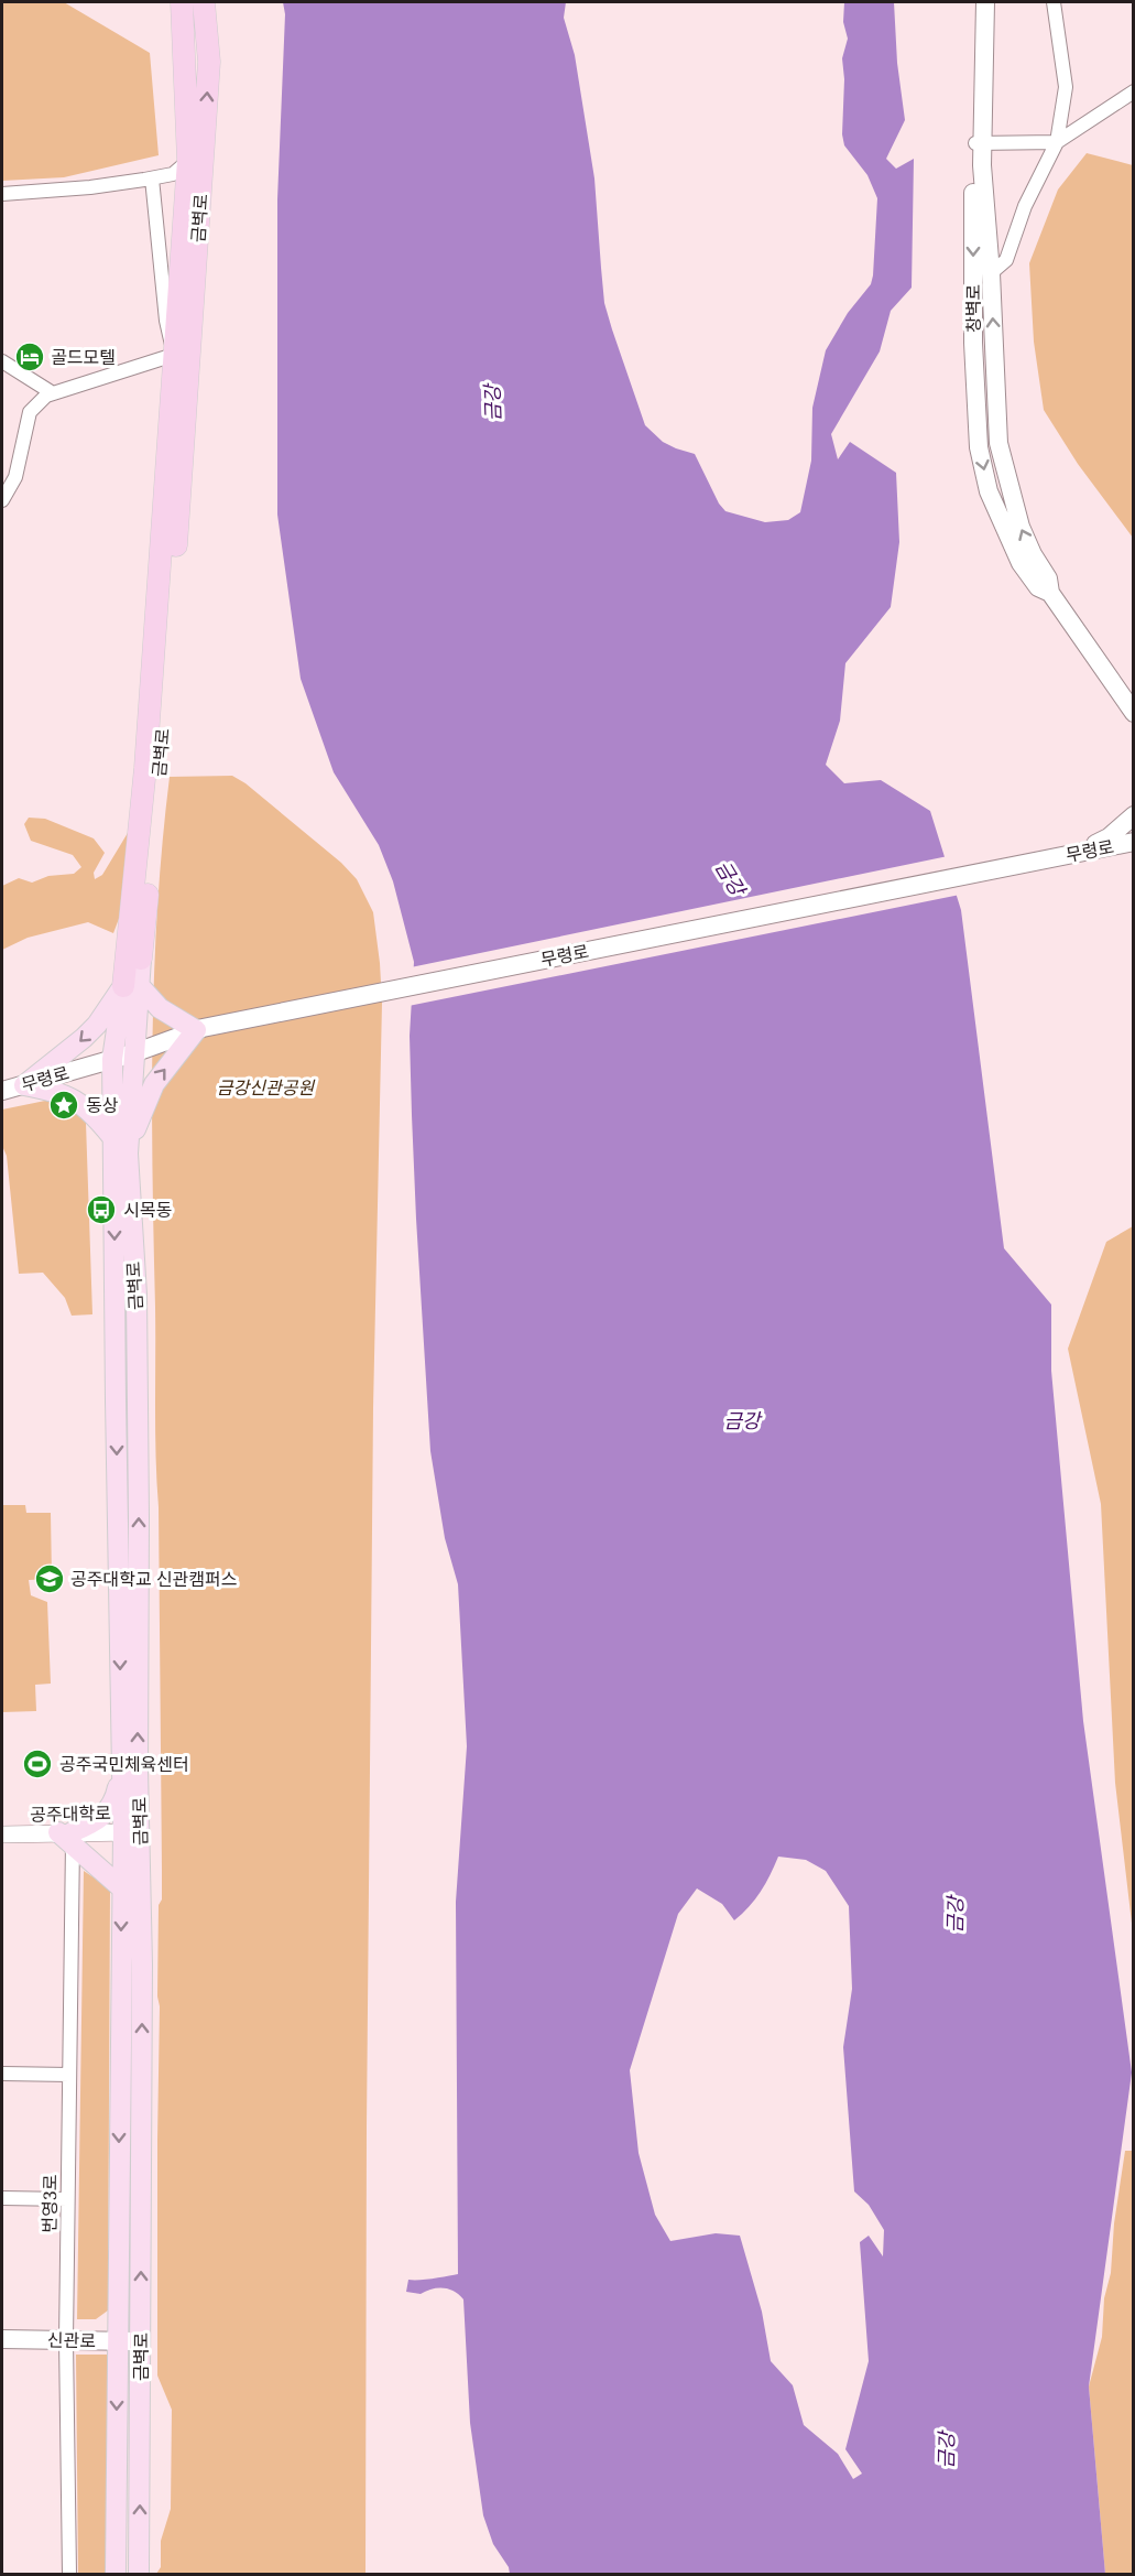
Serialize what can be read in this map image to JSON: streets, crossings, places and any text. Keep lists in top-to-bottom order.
{
  "streets": {
    "highway": ["금벽로"],
    "main road": ["창벽로", "무령로", "신관로"],
    "street": ["공주대학로", "번영3로"]
  },
  "crossings": [
    ["금벽로", "무령로"],
    ["금벽로", "공주대학로"],
    ["금벽로", "신관로"],
    ["공주대학로", "번영3로"],
    ["번영3로", "신관로"]
  ],
  "water": ["금강"],
  "parks": ["금강신관공원"],
  "places": {
    "hotel": ["골드모텔"],
    "place": ["동상"],
    "bus stop": ["시목동"],
    "school or university": ["공주대학교 신관캠퍼스"],
    "sports": ["공주국민체육센터"]
  }
}
